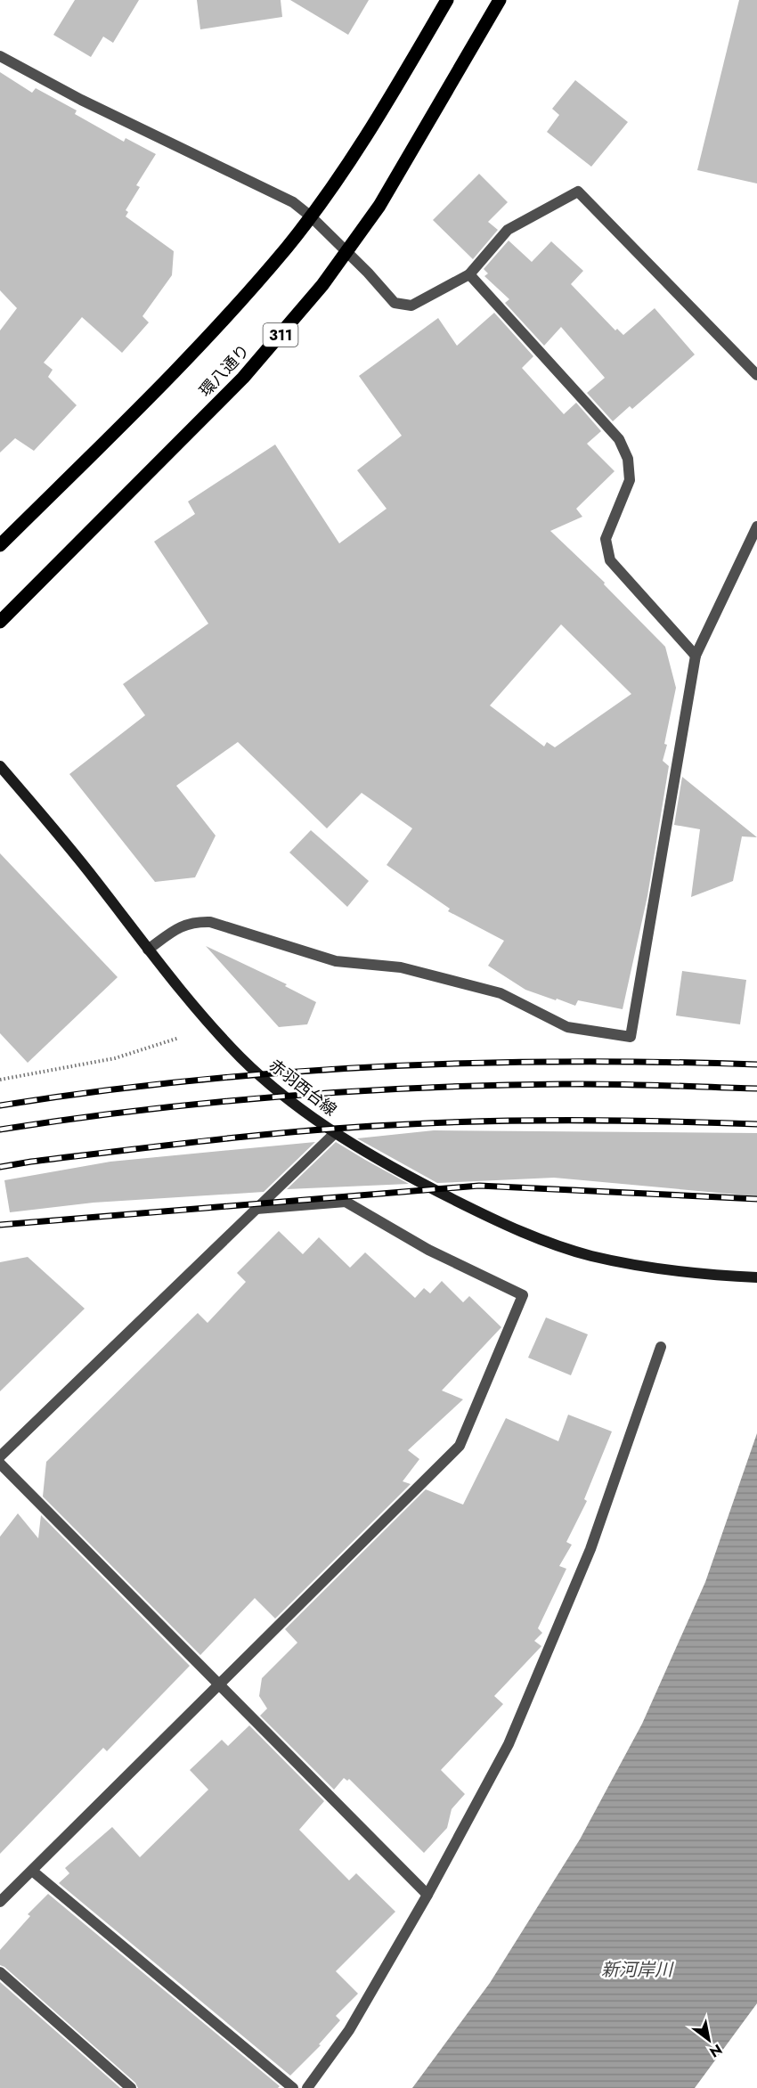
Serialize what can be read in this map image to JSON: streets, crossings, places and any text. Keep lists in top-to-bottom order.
{
  "streets": {
    "main road": ["311", "環八通り", "赤羽西台線"]
  },
  "water": ["新河岸川"],
  "north": "bottom right"
}
